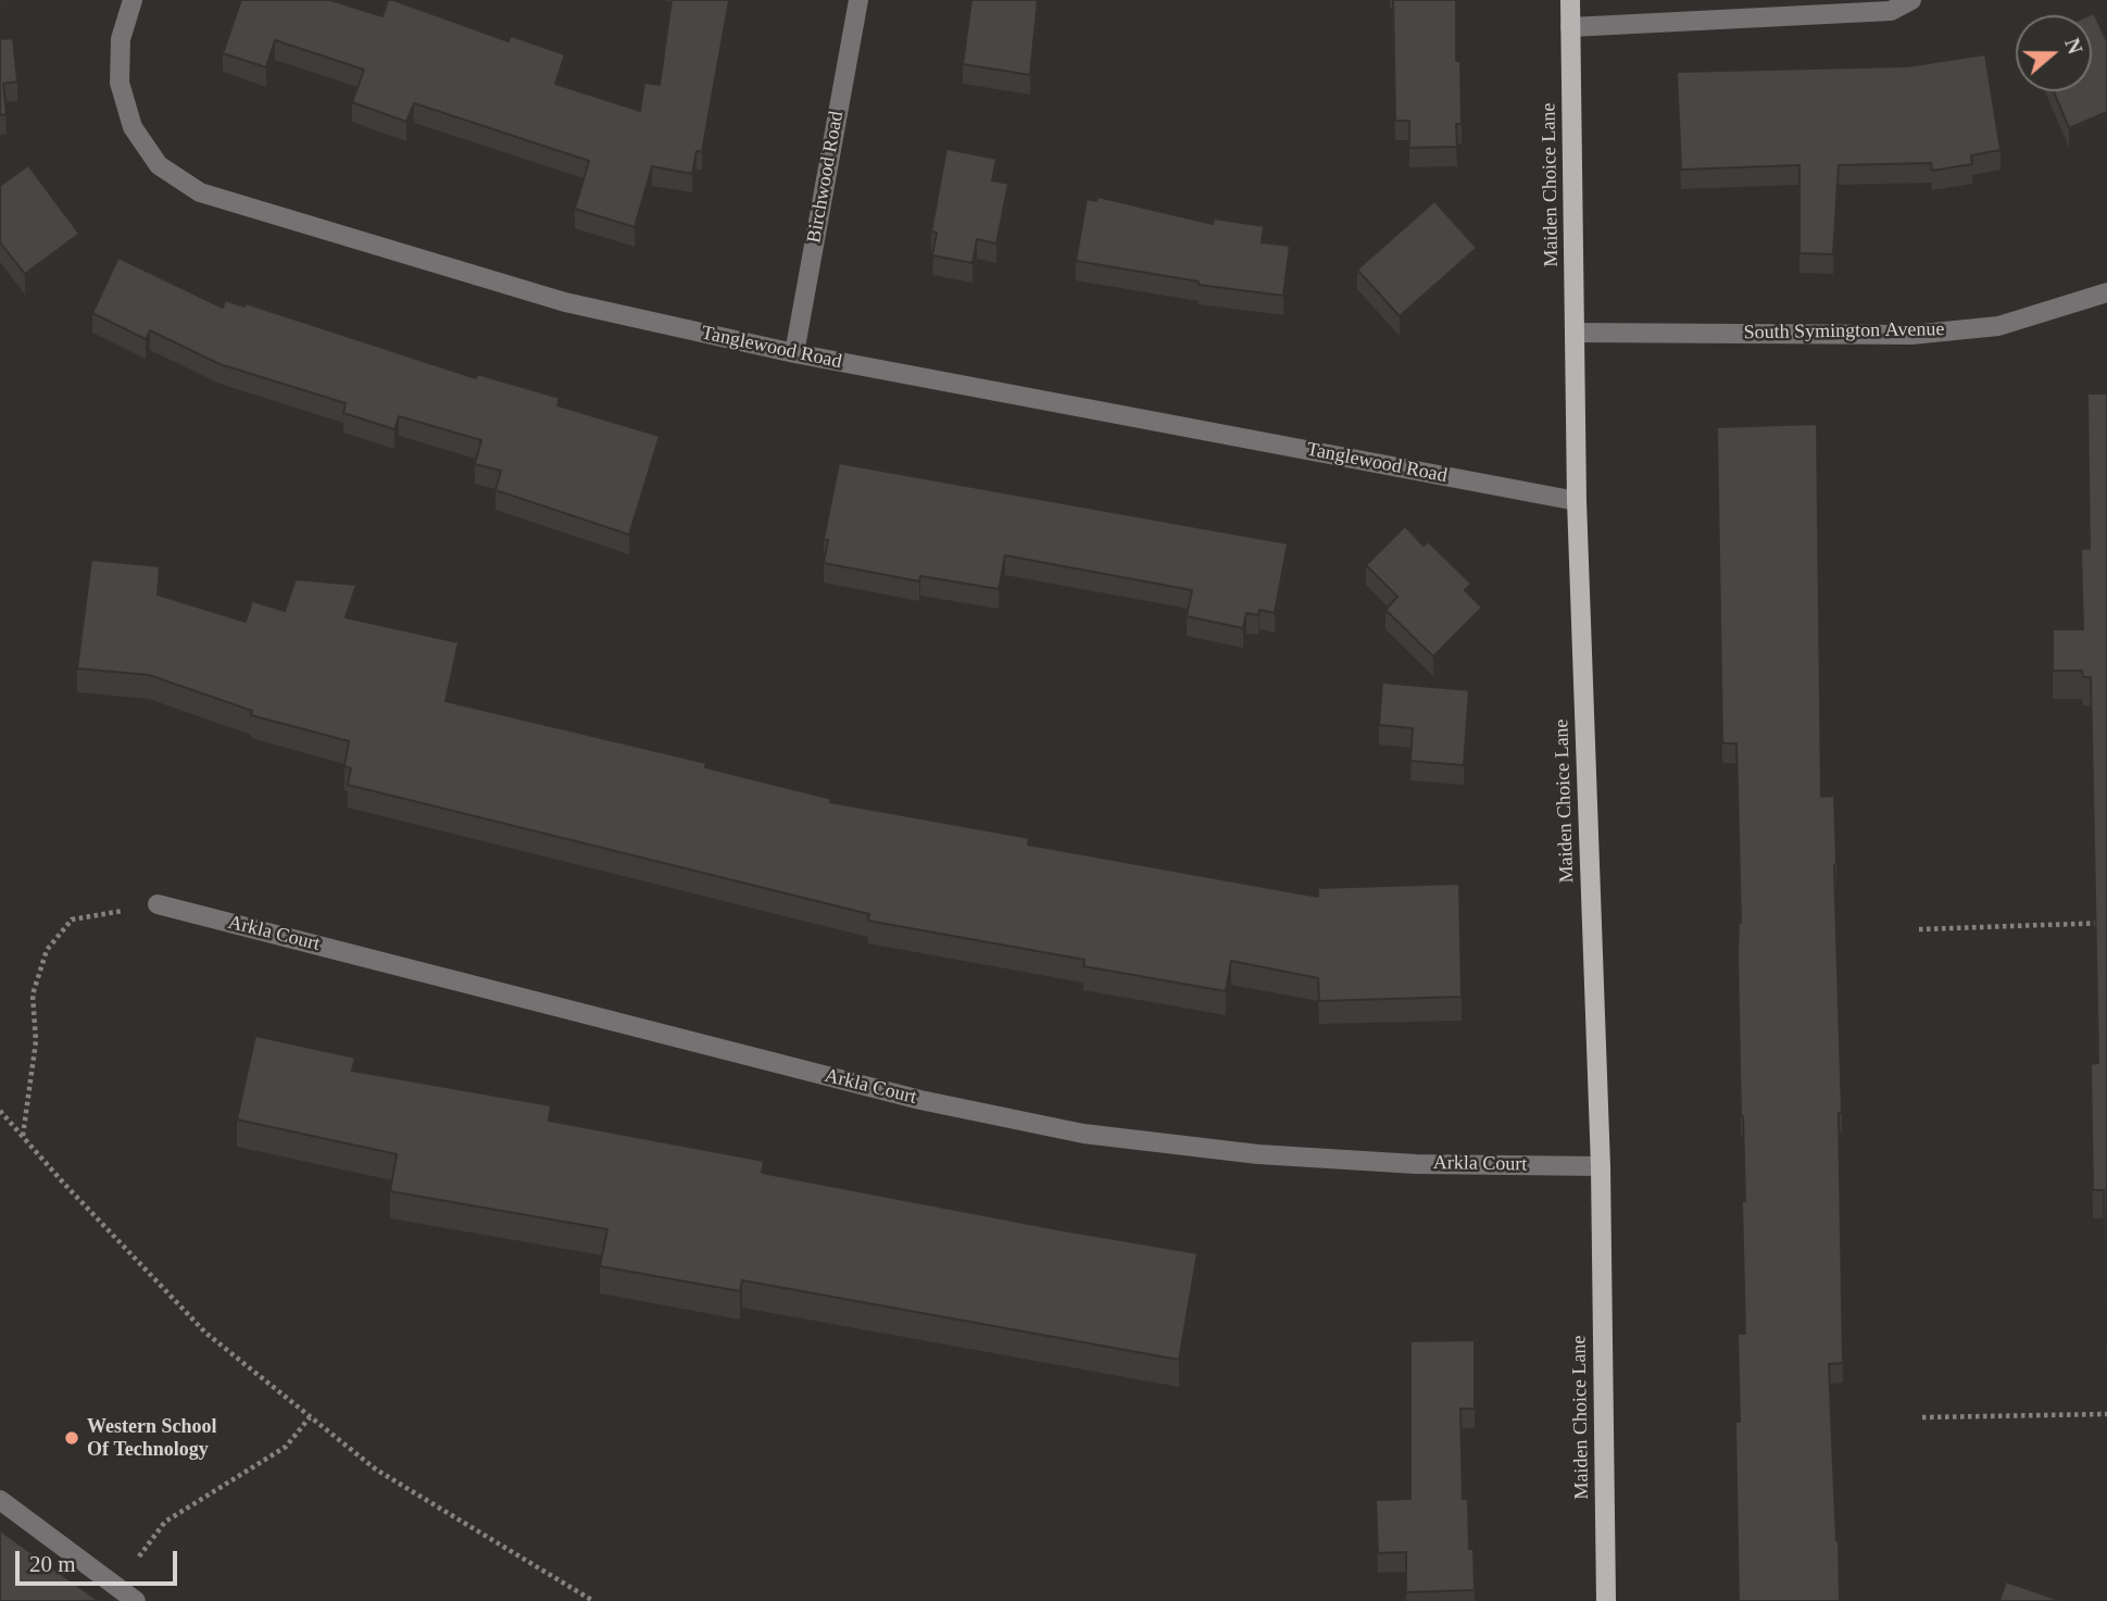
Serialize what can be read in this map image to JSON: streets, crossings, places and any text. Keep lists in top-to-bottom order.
{
  "streets": {
    "main road": ["Maiden Choice Lane"],
    "street": [
      "Birchwood Road",
      "South Symington Avenue",
      "Tanglewood Road",
      "Arkla Court"
    ]
  },
  "crossings": [
    ["Birchwood Road", "Tanglewood Road"],
    ["Maiden Choice Lane", "South Symington Avenue"],
    ["Maiden Choice Lane", "Tanglewood Road"],
    ["Maiden Choice Lane", "Arkla Court"]
  ],
  "places": ["Western School Of Technology"],
  "scale_bar": "20 m",
  "north": "right"
}
